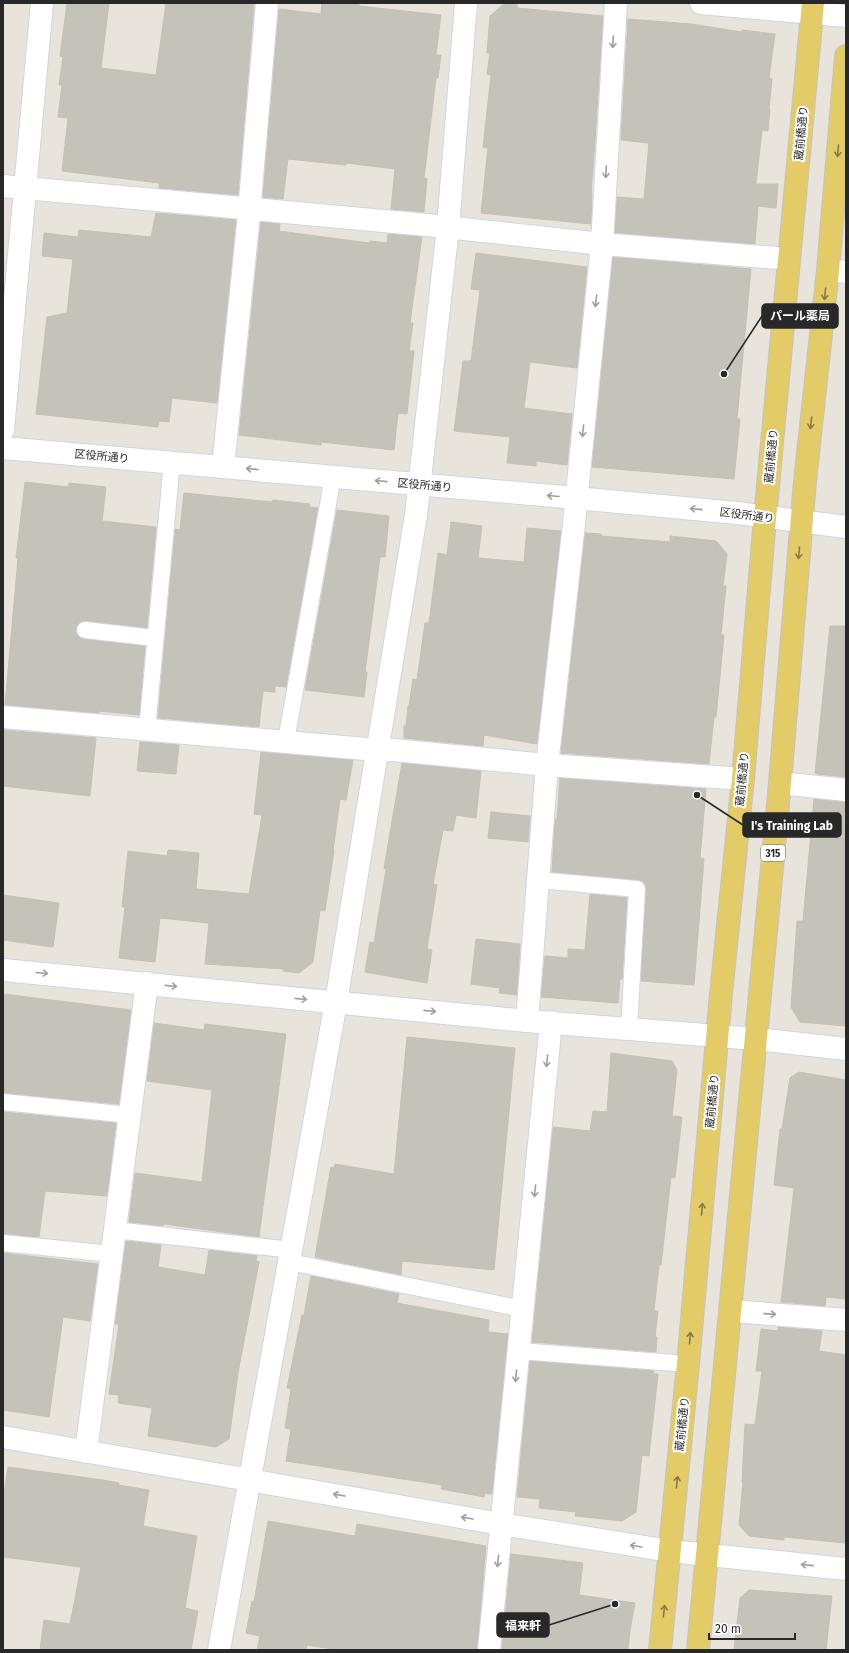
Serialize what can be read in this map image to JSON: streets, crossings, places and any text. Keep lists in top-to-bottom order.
{
  "streets": {
    "main road": ["蔵前橋通り", "315"],
    "street": ["区役所通り"]
  },
  "crossings": [
    ["蔵前橋通り", "区役所通り"],
    ["区役所通り", "315"]
  ],
  "one_way": ["区役所通り"],
  "places": ["パール薬局", "I's Training Lab", "福来軒"],
  "scale_bar": "20 m"
}
